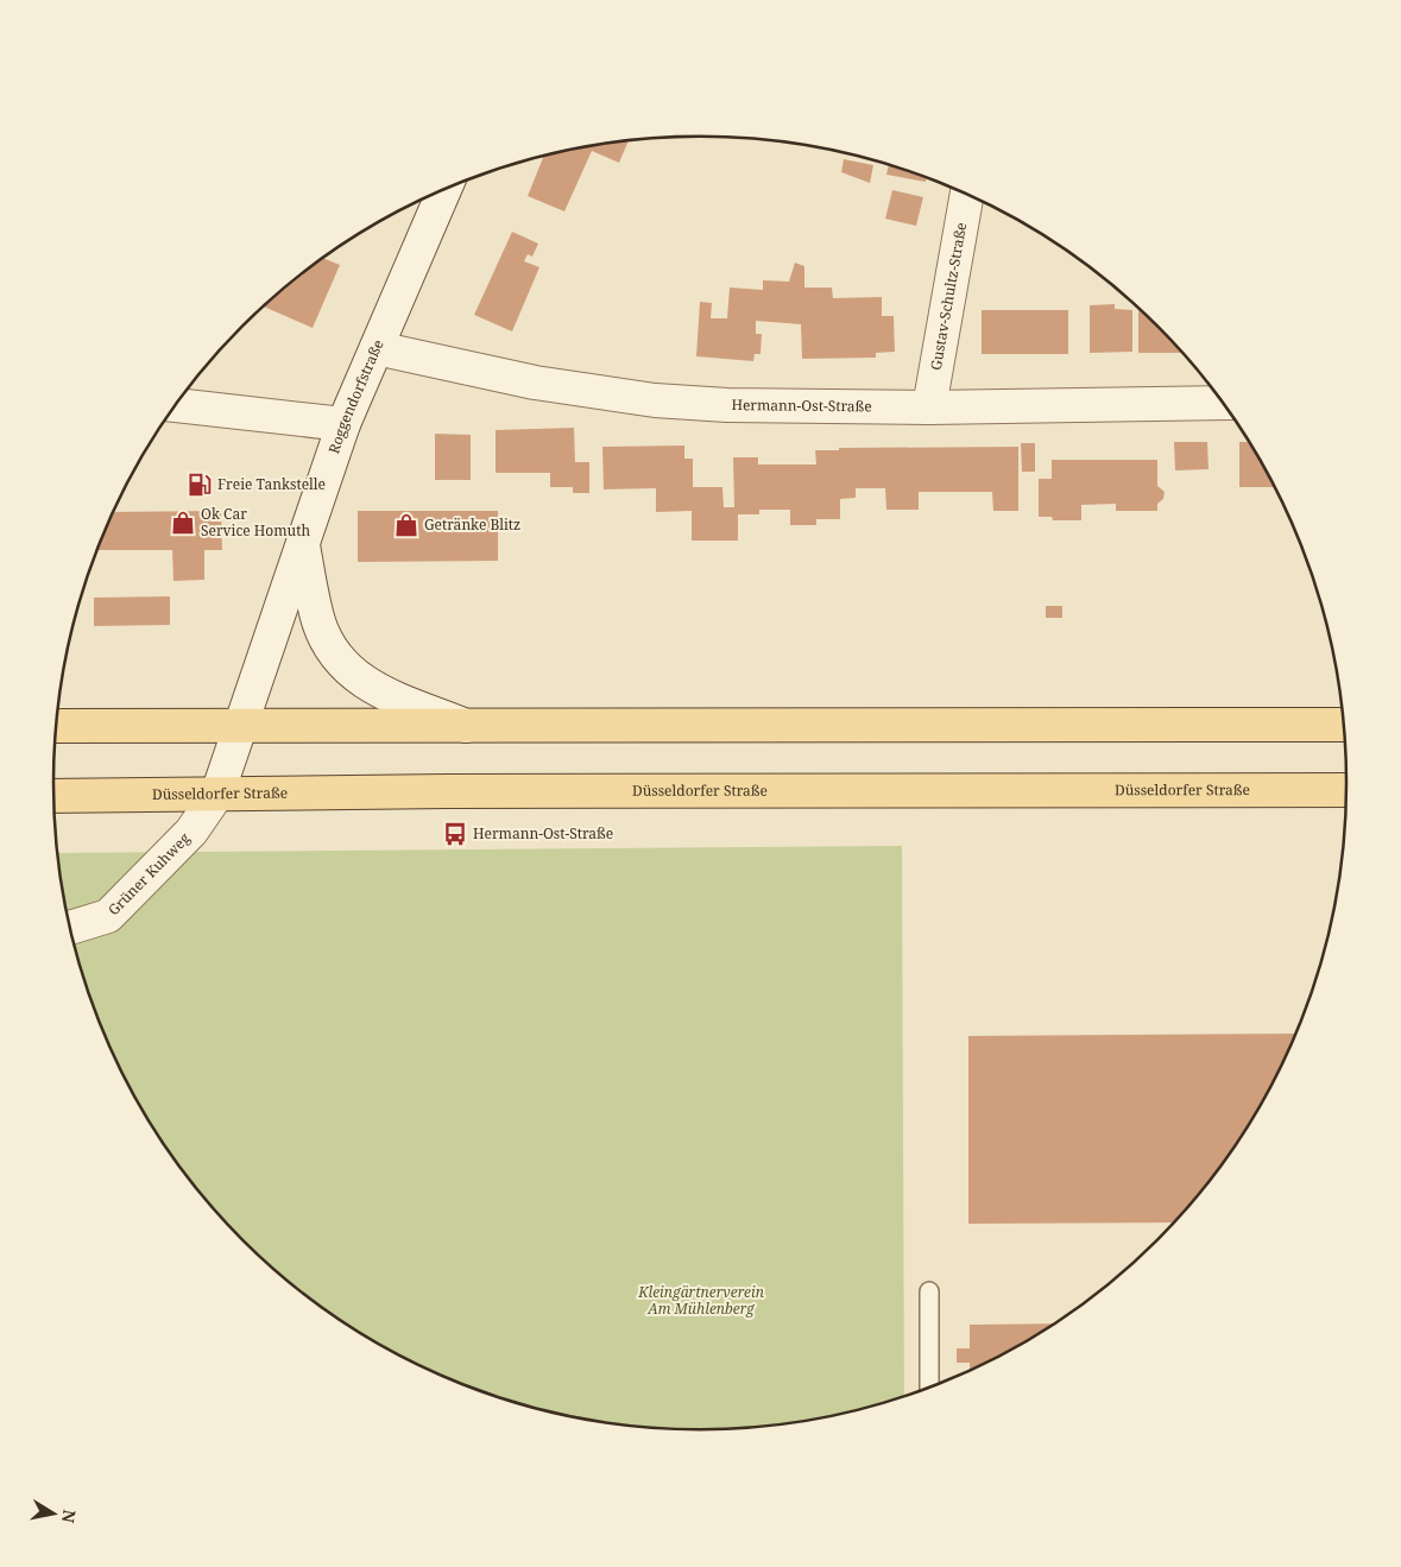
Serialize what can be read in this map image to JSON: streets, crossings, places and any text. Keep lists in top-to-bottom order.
{
  "streets": {
    "main road": ["Düsseldorfer Straße"],
    "street": [
      "Gustav-Schultz-Straße",
      "Roggendorfstraße",
      "Hermann-Ost-Straße",
      "Grüner Kuhweg"
    ]
  },
  "crossings": [
    ["Gustav-Schultz-Straße", "Hermann-Ost-Straße"],
    ["Roggendorfstraße", "Hermann-Ost-Straße"],
    ["Roggendorfstraße", "Düsseldorfer Straße"],
    ["Roggendorfstraße", "Grüner Kuhweg"],
    ["Düsseldorfer Straße", "Grüner Kuhweg"]
  ],
  "parks": ["Kleingärtnerverein Am Mühlenberg"],
  "places": {
    "fuel station": ["Freie Tankstelle"],
    "shop": ["Ok Car Service Homuth", "Getränke Blitz"],
    "bus stop": ["Hermann-Ost-Straße"]
  },
  "north": "right"
}
